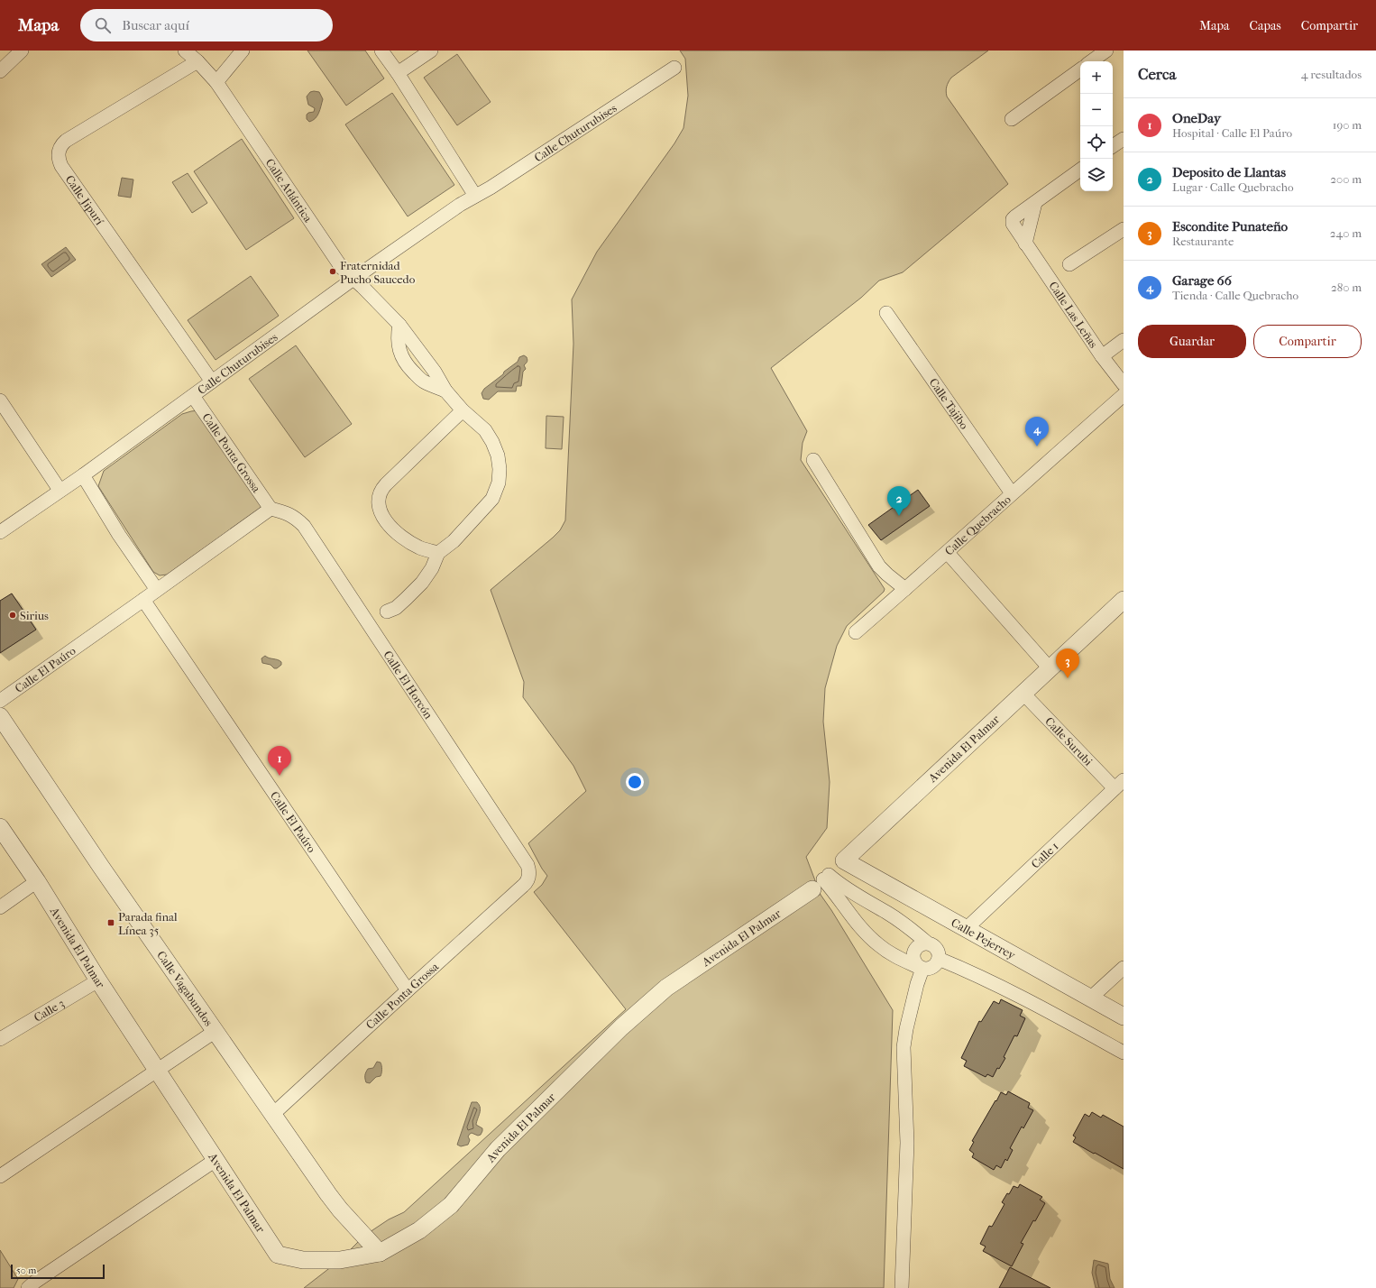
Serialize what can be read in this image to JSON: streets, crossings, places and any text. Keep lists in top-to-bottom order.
{
  "streets": {
    "street": [
      "Calle Chuturubises",
      "Calle Atlántica",
      "Calle Jipurí",
      "Calle Las Leñas",
      "Calle Tajibo",
      "Calle Ponta Grossa",
      "Calle Quebracho",
      "Calle El Paúro",
      "Calle El Horcón",
      "Calle Surubi",
      "Avenida El Palmar",
      "Calle 1",
      "Calle Pejerrey",
      "Calle Vagabundos",
      "Calle 3"
    ]
  },
  "crossings": [
    ["Calle Chuturubises", "Calle Atlántica"],
    ["Calle Chuturubises", "Calle Jipurí"],
    ["Calle Chuturubises", "Calle Ponta Grossa"],
    ["Calle Atlántica", "Calle Jipurí"],
    ["Calle Tajibo", "Calle Quebracho"],
    ["Calle Ponta Grossa", "Calle El Paúro"],
    ["Calle Ponta Grossa", "Calle El Horcón"],
    ["Calle Ponta Grossa", "Calle Vagabundos"],
    ["Calle Quebracho", "Avenida El Palmar"],
    ["Calle El Paúro", "Calle El Horcón"],
    ["Calle Surubi", "Avenida El Palmar"],
    ["Calle Surubi", "Calle 1"],
    ["Avenida El Palmar", "Calle Pejerrey"],
    ["Avenida El Palmar", "Calle Vagabundos"],
    ["Avenida El Palmar", "Calle 3"],
    ["Calle 1", "Calle Pejerrey"]
  ],
  "places": {
    "other": ["Fraternidad Pucho Saucedo", "Sirius"],
    "transit": ["Parada final Línea 35"]
  },
  "scale_bar": "50 m",
  "page": {
    "header": "Mapa",
    "search": "Buscar aquí",
    "nav": ["Mapa", "Capas", "Compartir"],
    "heading": ["Cerca", "4 resultados"],
    "map_buttons": ["+", "−"],
    "list": [
      {
        "mark": "1",
        "name": "OneDay",
        "note": "Hospital · Calle El Paúro",
        "value": "190 m"
      },
      {
        "mark": "2",
        "name": "Deposito de Llantas",
        "note": "Lugar · Calle Quebracho",
        "value": "200 m"
      },
      {
        "mark": "3",
        "name": "Escondite Punateño",
        "note": "Restaurante",
        "value": "240 m"
      },
      {
        "mark": "4",
        "name": "Garage 66",
        "note": "Tienda · Calle Quebracho",
        "value": "280 m"
      }
    ],
    "buttons": ["Guardar", "Compartir"],
    "pins": [
      "4",
      "2",
      "3",
      "1"
    ],
    "scale": "50 m"
  }
}
